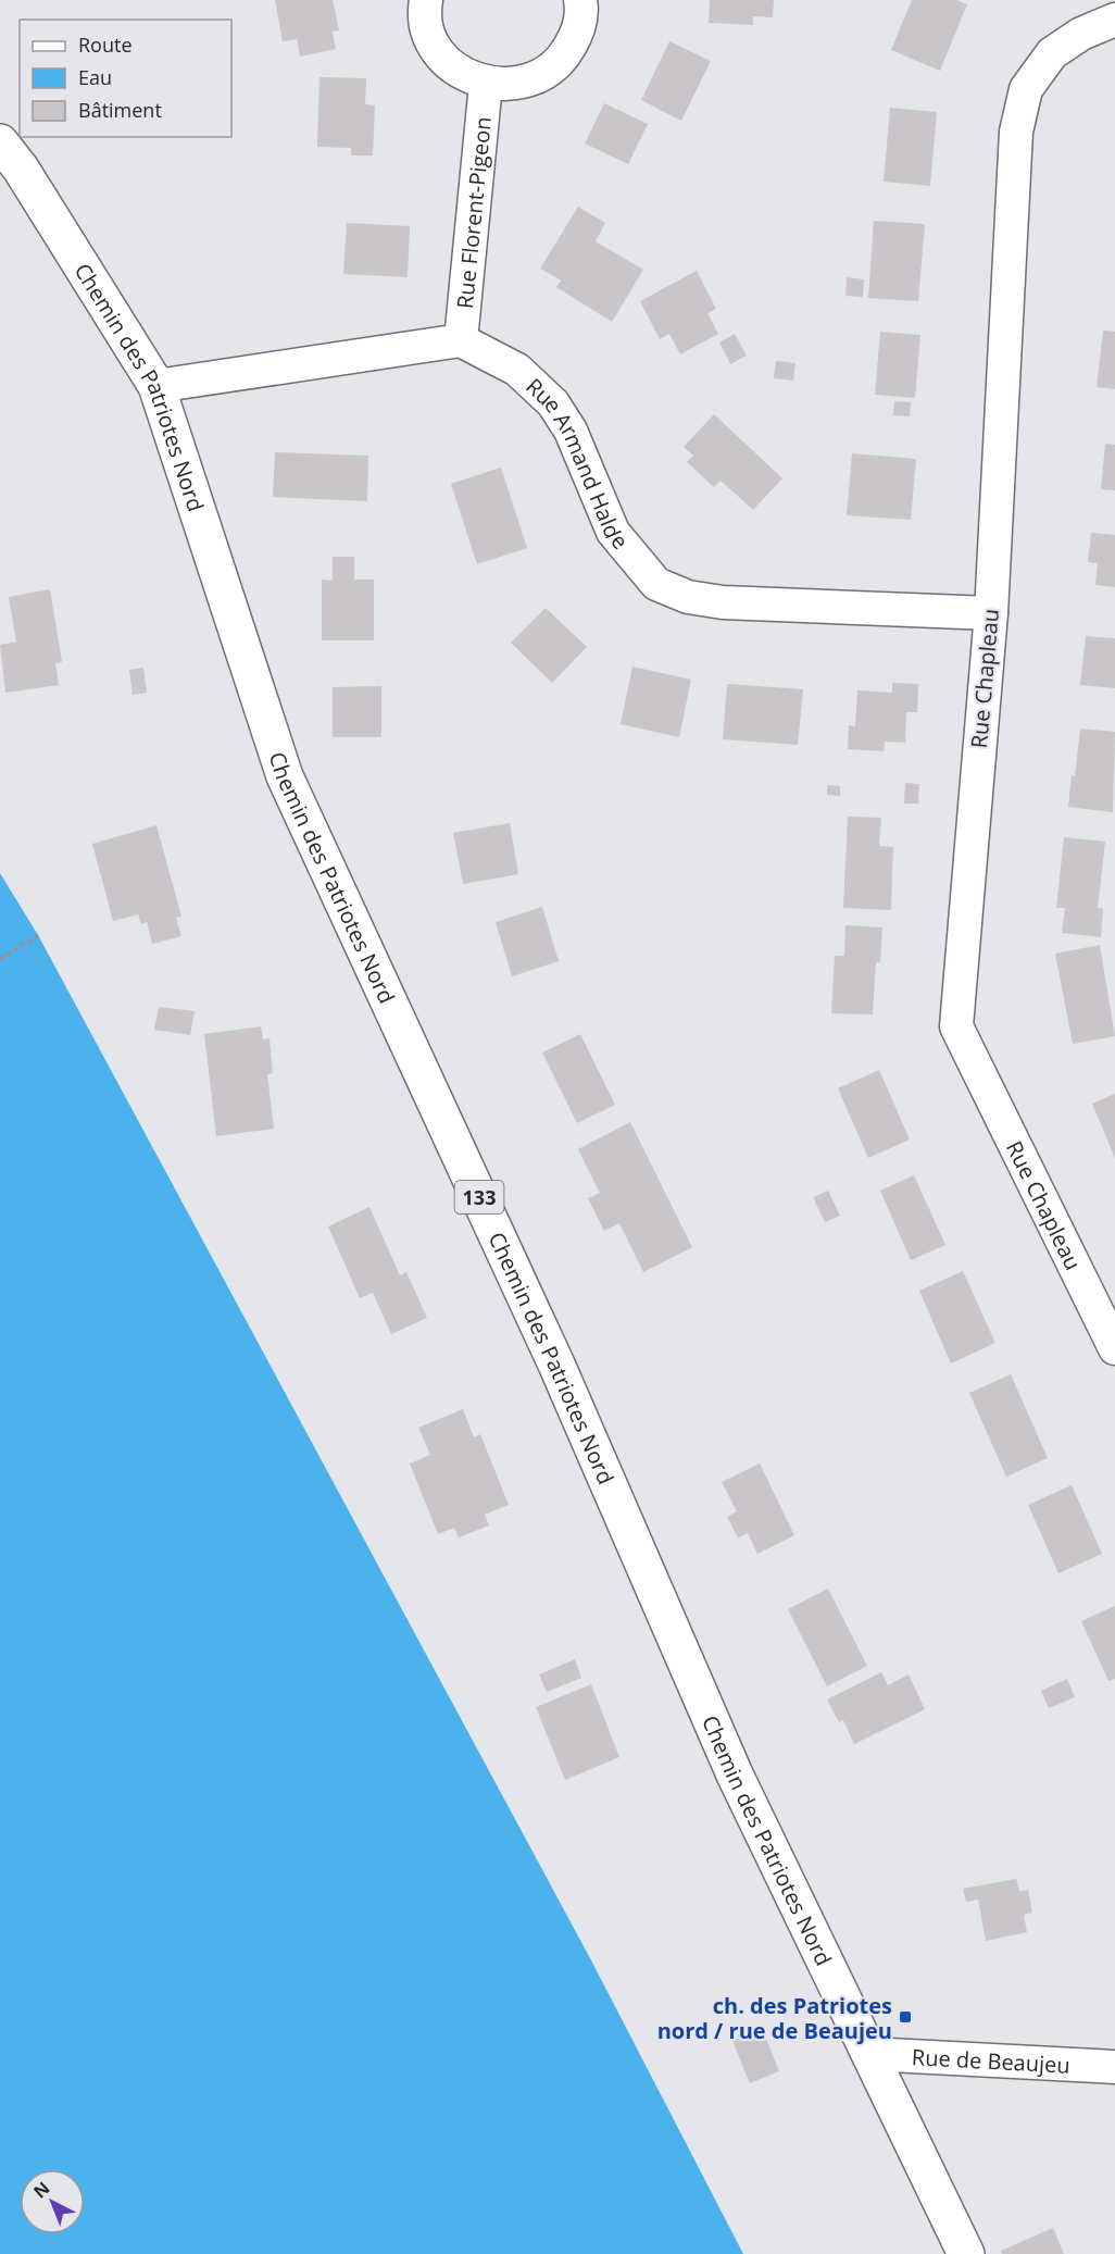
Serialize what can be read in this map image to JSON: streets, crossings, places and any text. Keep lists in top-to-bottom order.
{
  "streets": {
    "main road": ["Chemin des Patriotes Nord", "133"],
    "street": [
      "Rue Florent-Pigeon",
      "Rue Armand Halde",
      "Rue Chapleau",
      "Rue de Beaujeu"
    ]
  },
  "crossings": [
    ["Rue Florent-Pigeon", "Rue Armand Halde"],
    ["Chemin des Patriotes Nord", "Rue de Beaujeu"],
    ["Rue Armand Halde", "Rue Chapleau"]
  ],
  "places": {
    "transit": ["ch. des Patriotes nord / rue de Beaujeu"]
  },
  "legend": ["Route", "Eau", "Bâtiment"],
  "north": "top left"
}
